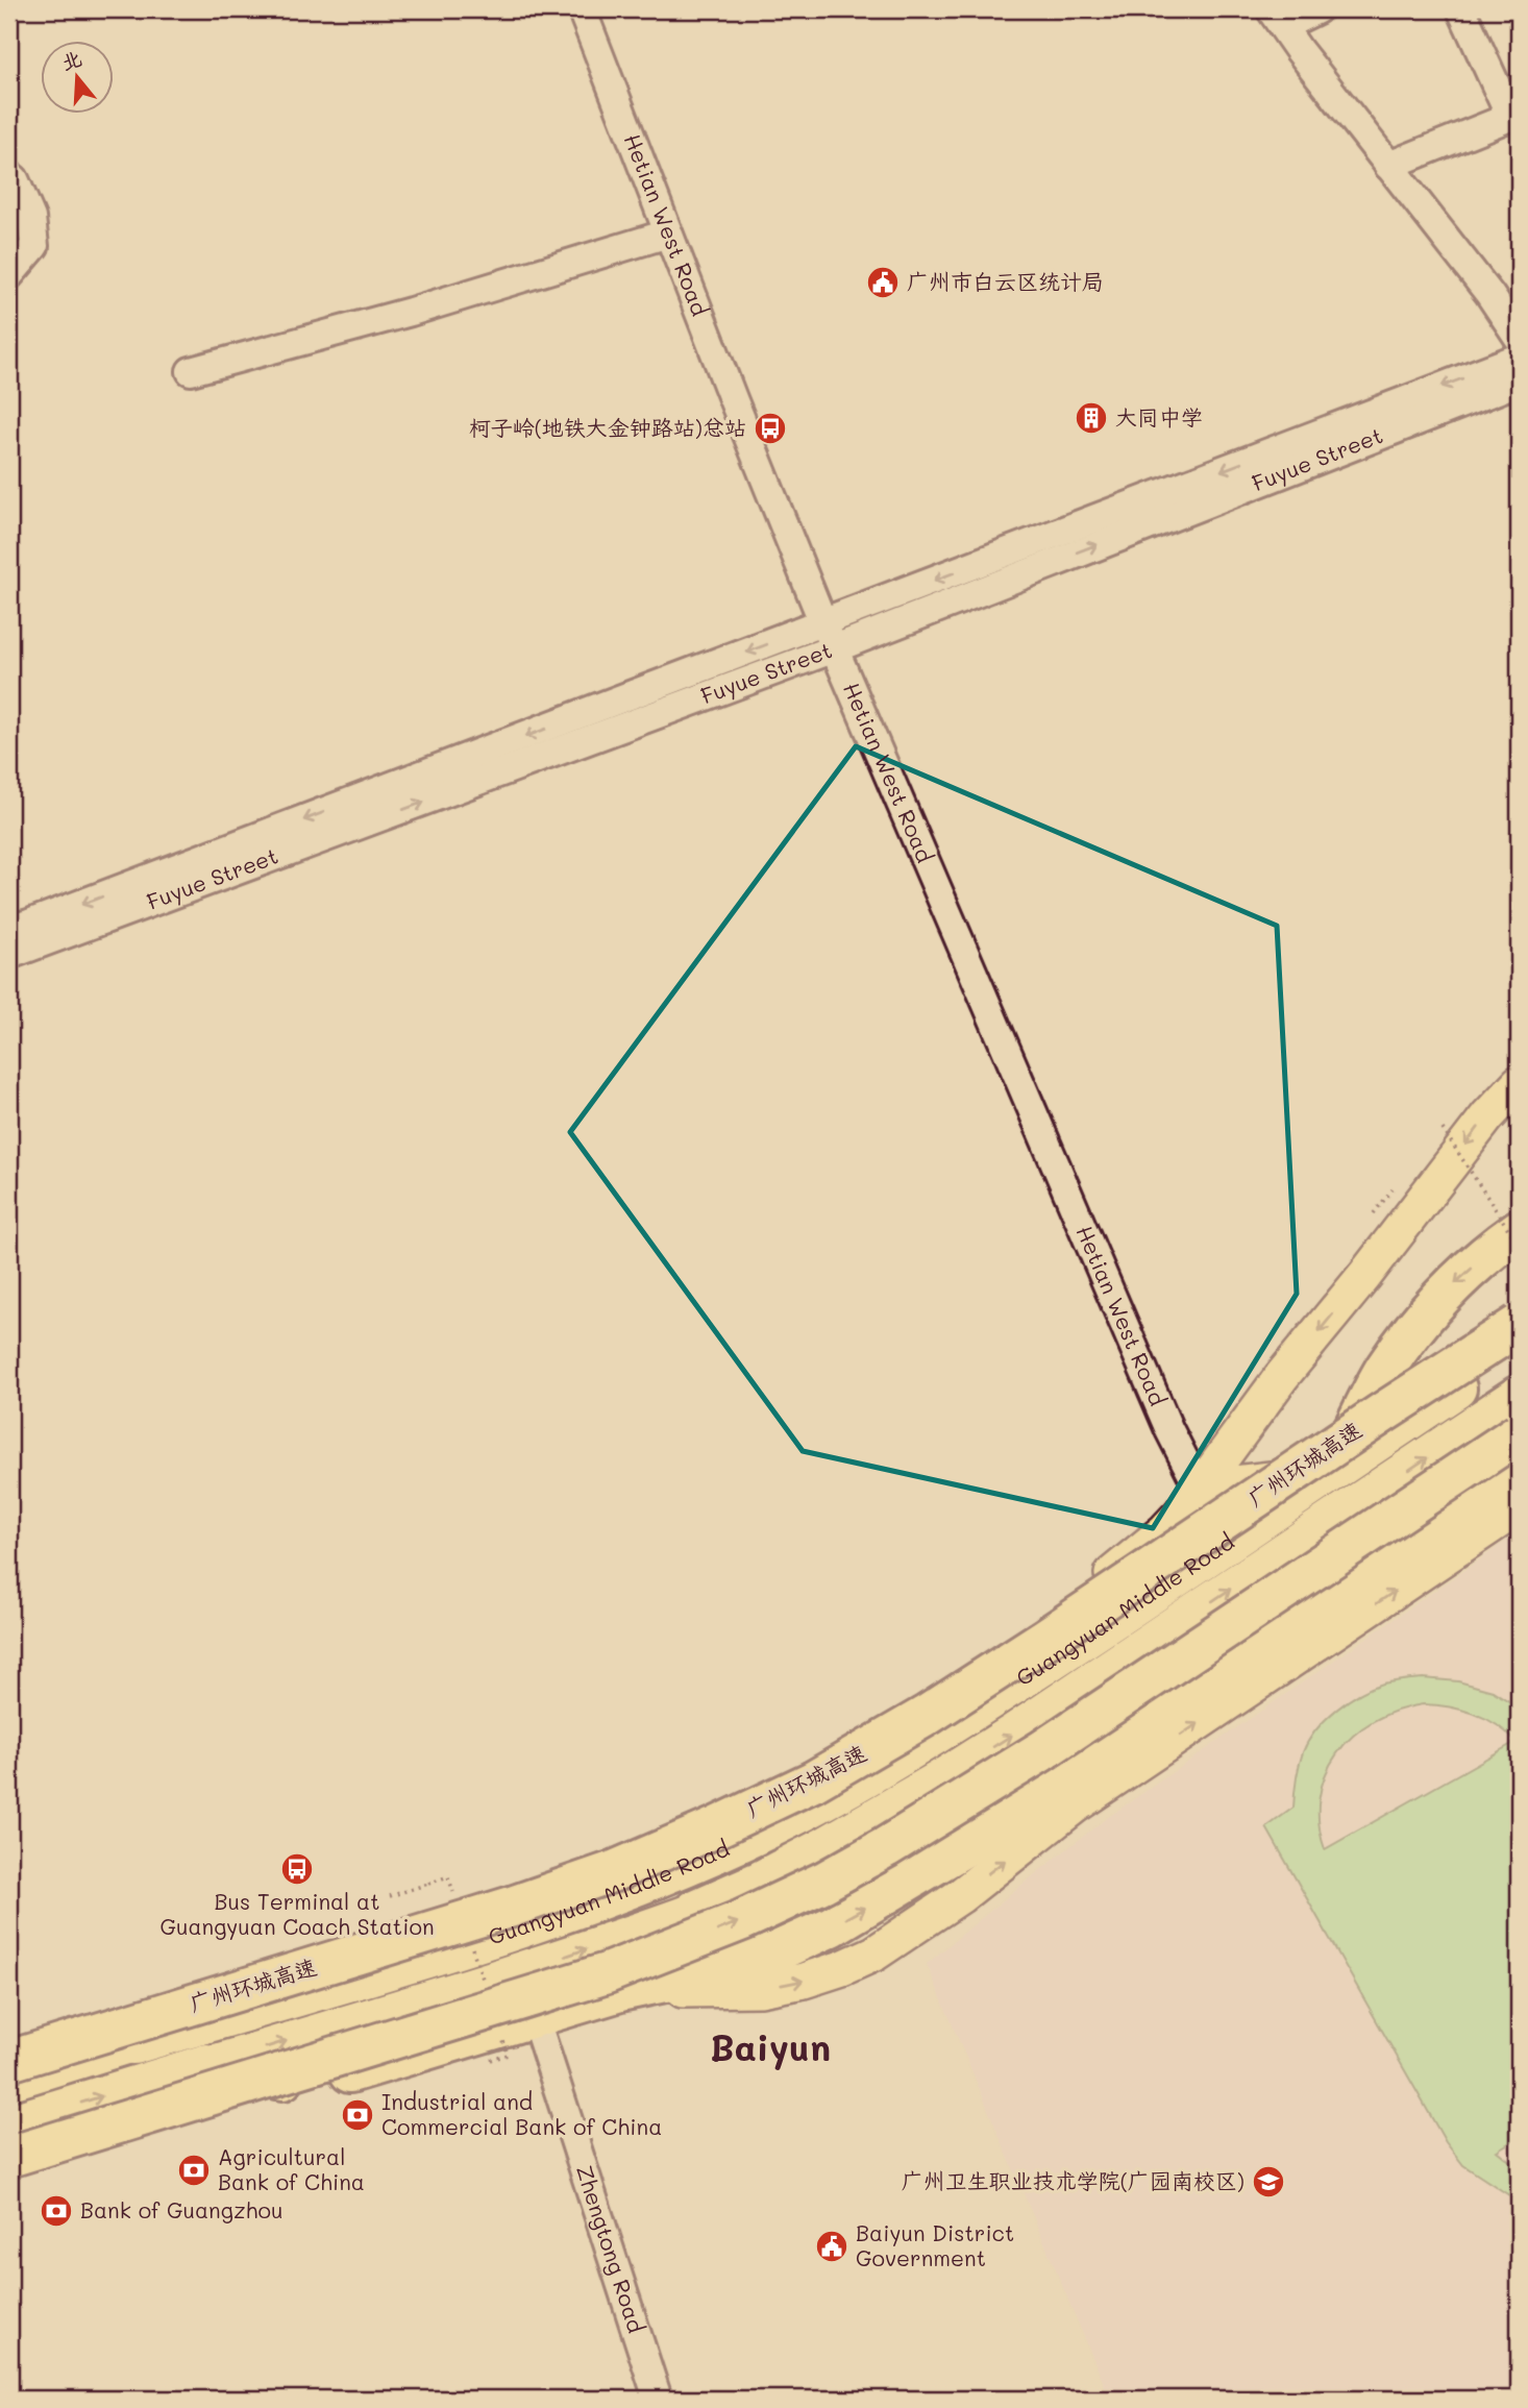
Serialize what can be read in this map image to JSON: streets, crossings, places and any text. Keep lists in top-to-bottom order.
{
  "streets": {
    "highway": ["广州环城高速", "Guangyuan Middle Road"],
    "street": ["Hetian West Road", "Fuyue Street", "Zhengtong Road"]
  },
  "crossings": [
    ["Hetian West Road", "Fuyue Street"]
  ],
  "districts": ["Baiyun"],
  "places": {
    "public building": ["广州市白云区统计局", "Baiyun District Government"],
    "building": ["大同中学"],
    "bus stop": ["柯子岭(地铁大金钟路站)总站", "Bus Terminal at Guangyuan Coach Station"],
    "bank": ["Industrial and Commercial Bank of China", "Agricultural Bank of China", "Bank of Guangzhou"],
    "school or university": ["广州卫生职业技术学院(广园南校区)"]
  },
  "north": "top"
}
